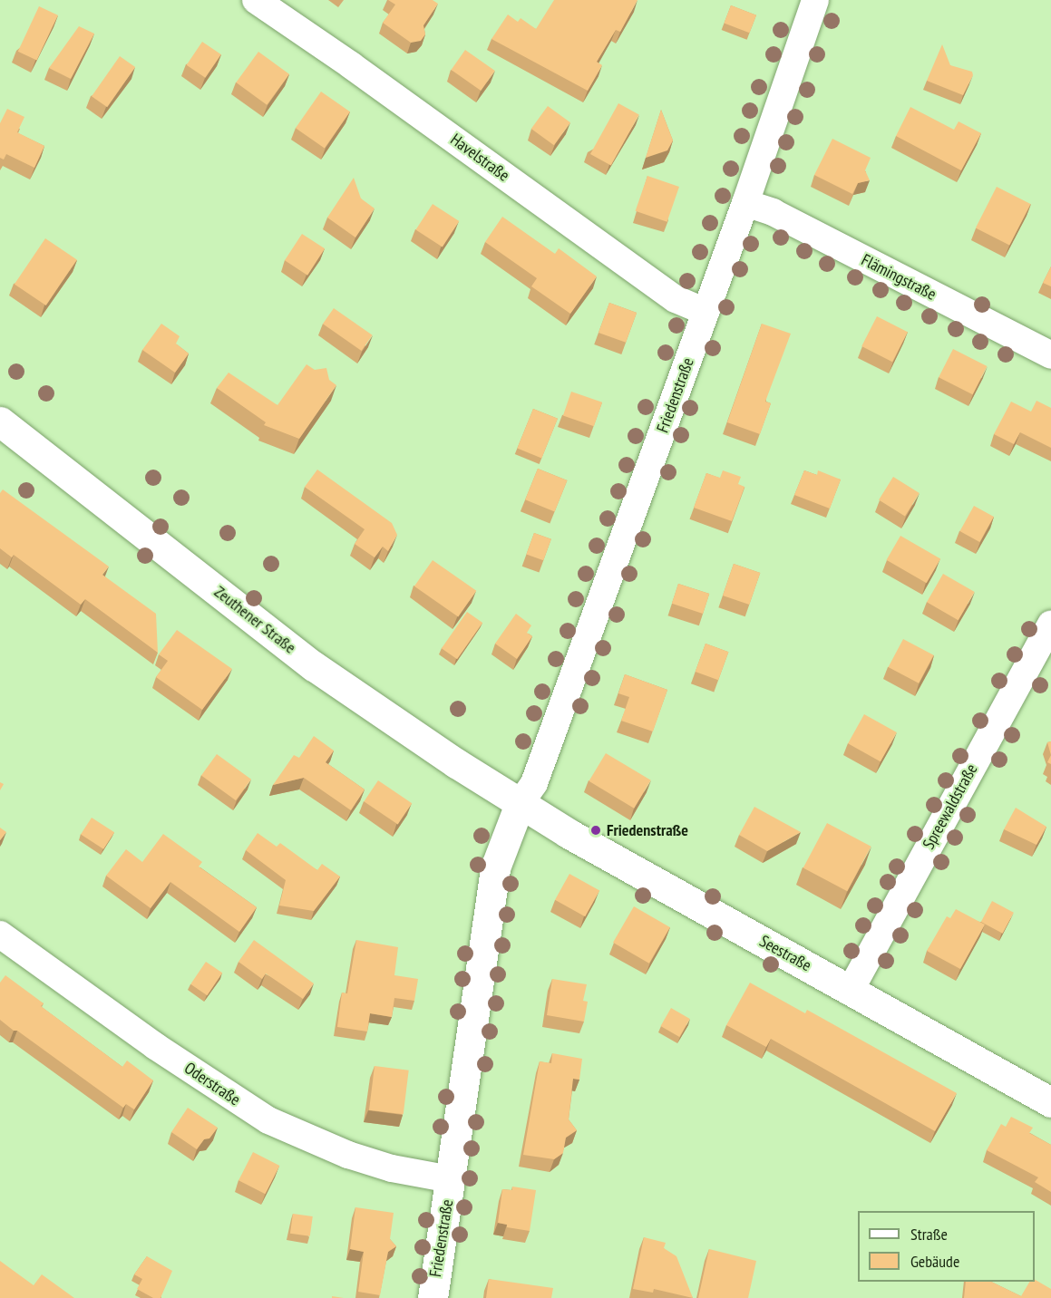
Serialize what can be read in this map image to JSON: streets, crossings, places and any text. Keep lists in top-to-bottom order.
{
  "streets": {
    "main road": ["Friedenstraße", "Zeuthener Straße", "Seestraße"],
    "street": [
      "Havelstraße",
      "Flämingstraße",
      "Spreewaldstraße",
      "Oderstraße"
    ]
  },
  "crossings": [
    ["Havelstraße", "Friedenstraße"],
    ["Flämingstraße", "Friedenstraße"],
    ["Friedenstraße", "Zeuthener Straße"],
    ["Friedenstraße", "Seestraße"],
    ["Friedenstraße", "Oderstraße"],
    ["Zeuthener Straße", "Seestraße"],
    ["Spreewaldstraße", "Seestraße"]
  ],
  "places": ["Friedenstraße"],
  "legend": ["Straße", "Gebäude"]
}
